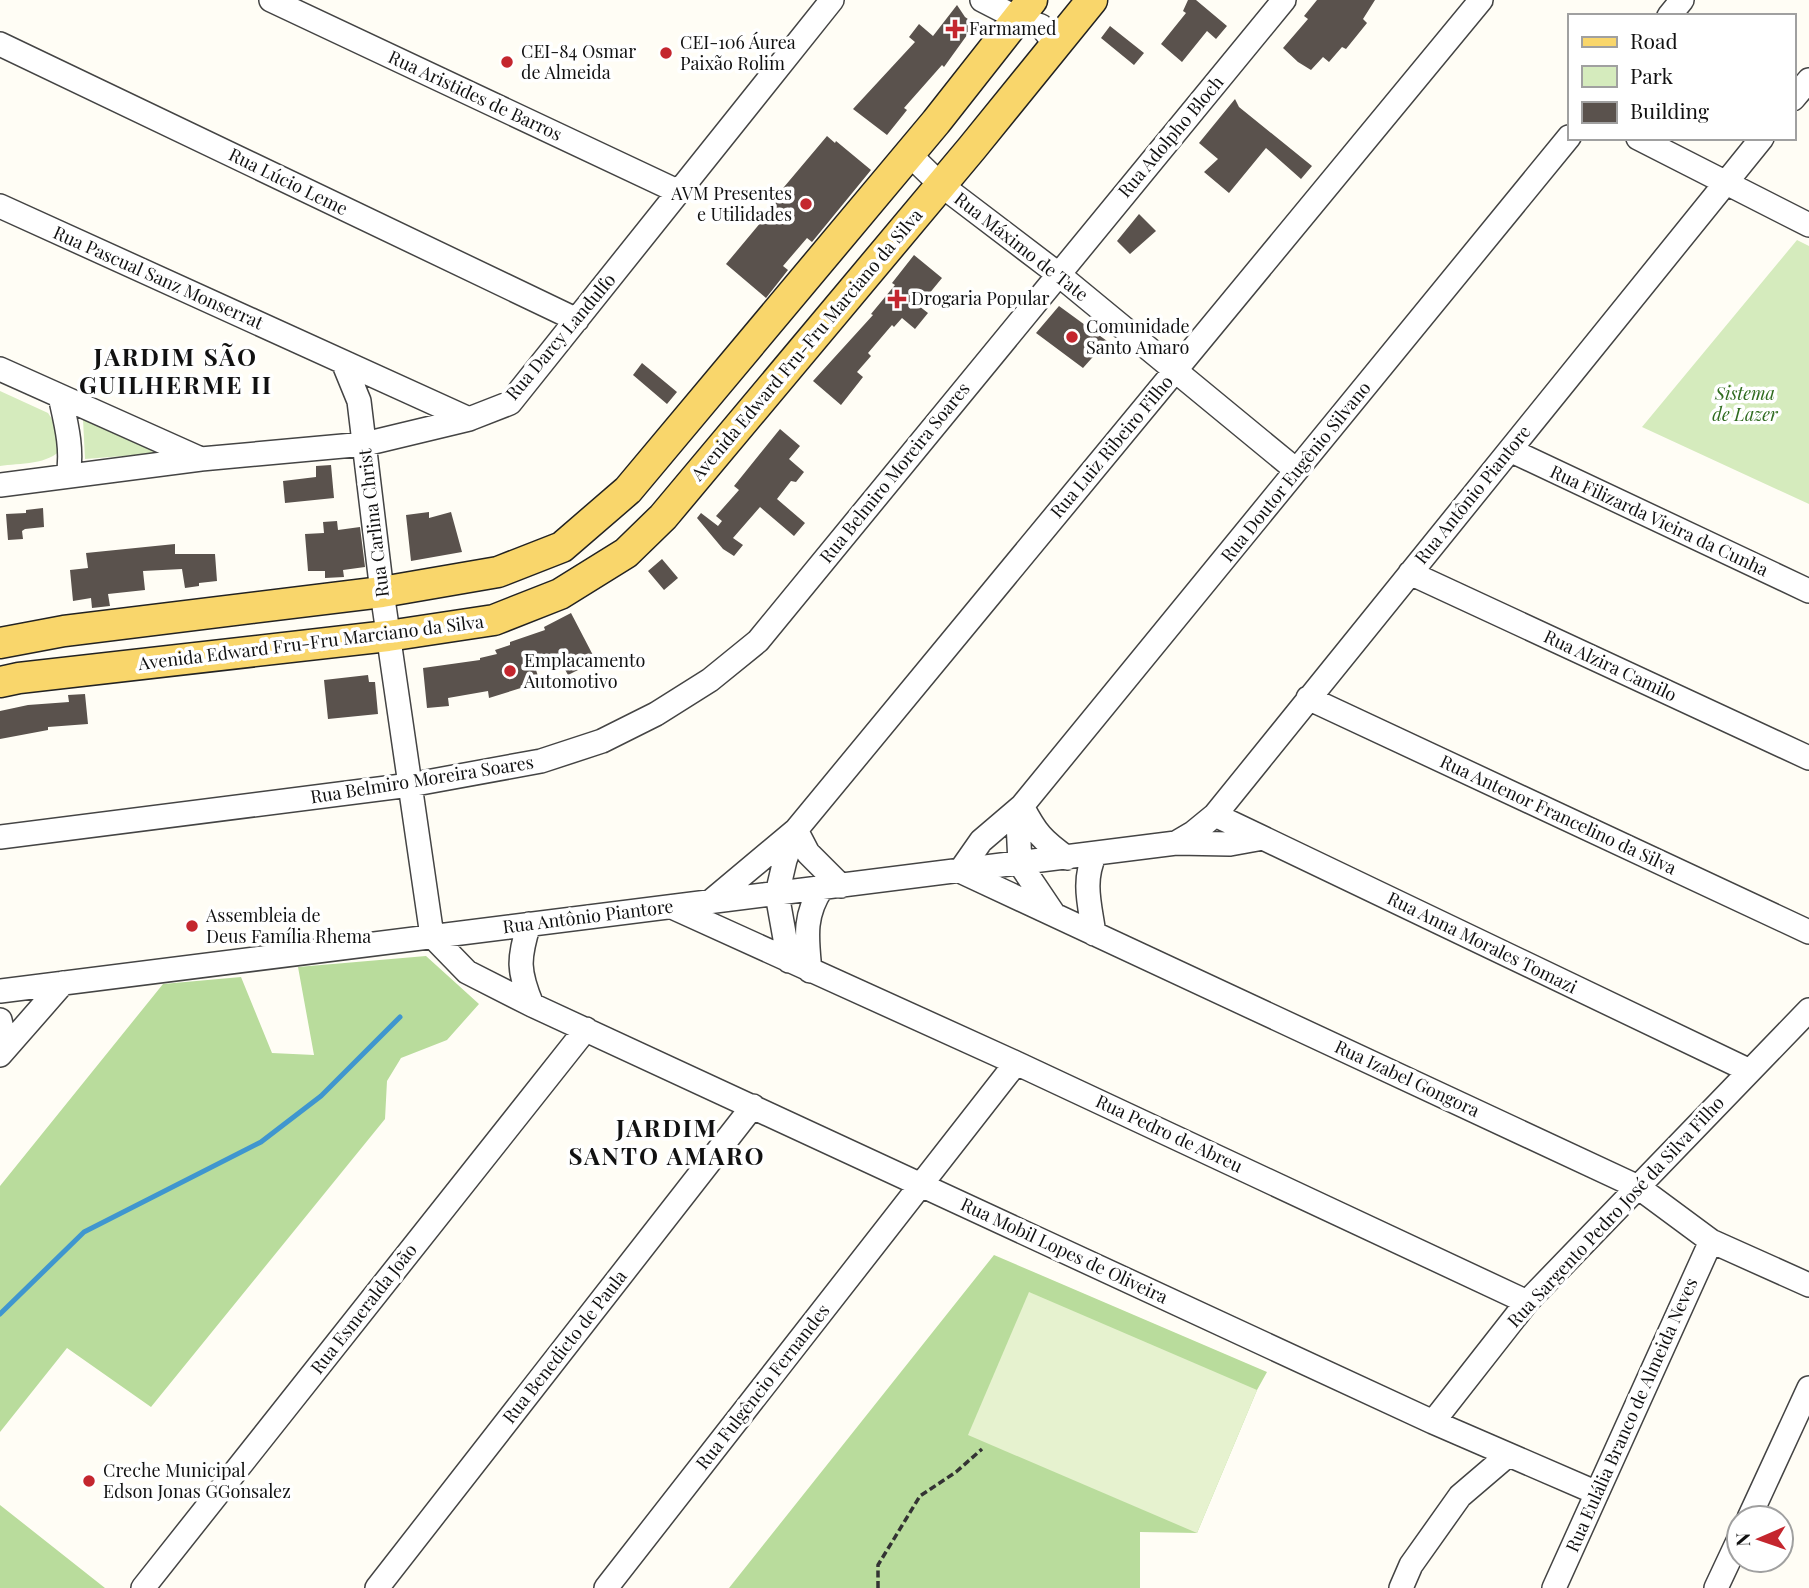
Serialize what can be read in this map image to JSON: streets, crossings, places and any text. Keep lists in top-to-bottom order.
{
  "streets": {
    "main road": ["Avenida Edward Fru-Fru Marciano da Silva"],
    "street": [
      "Rua Aristides de Barros",
      "Rua Adolpho Bloch",
      "Rua Lúcio Leme",
      "Rua Máximo de Tate",
      "Rua Pascual Sanz Monserrat",
      "Rua Darcy Landulfo",
      "Rua Luiz Ribeiro Filho",
      "Rua Doutor Eugênio Silvano",
      "Rua Belmiro Moreira Soares",
      "Rua Antônio Piantore",
      "Rua Filizarda Vieira da Cunha",
      "Rua Carlina Christ",
      "Rua Alzira Camilo",
      "Rua Antenor Francelino da Silva",
      "Rua Anna Morales Tomazi",
      "Rua Izabel Gongora",
      "Rua Pedro de Abreu",
      "Rua Sargento Pedro José da Silva Filho",
      "Rua Mobil Lopes de Oliveira",
      "Rua Esmeralda João",
      "Rua Benedicto de Paula",
      "Rua Fulgêncio Fernandes",
      "Rua Eulália Branco de Almeida Neves"
    ]
  },
  "crossings": [
    ["Rua Aristides de Barros", "Rua Darcy Landulfo"],
    ["Rua Adolpho Bloch", "Rua Máximo de Tate"],
    ["Rua Adolpho Bloch", "Rua Belmiro Moreira Soares"],
    ["Rua Lúcio Leme", "Rua Darcy Landulfo"],
    ["Rua Máximo de Tate", "Avenida Edward Fru-Fru Marciano da Silva"],
    ["Rua Máximo de Tate", "Rua Luiz Ribeiro Filho"],
    ["Rua Máximo de Tate", "Rua Doutor Eugênio Silvano"],
    ["Rua Máximo de Tate", "Rua Belmiro Moreira Soares"],
    ["Rua Pascual Sanz Monserrat", "Rua Darcy Landulfo"],
    ["Rua Pascual Sanz Monserrat", "Rua Carlina Christ"],
    ["Rua Darcy Landulfo", "Rua Carlina Christ"],
    ["Avenida Edward Fru-Fru Marciano da Silva", "Rua Carlina Christ"],
    ["Rua Luiz Ribeiro Filho", "Rua Antônio Piantore"],
    ["Rua Doutor Eugênio Silvano", "Rua Antônio Piantore"],
    ["Rua Doutor Eugênio Silvano", "Rua Izabel Gongora"],
    ["Rua Belmiro Moreira Soares", "Rua Carlina Christ"],
    ["Rua Antônio Piantore", "Rua Filizarda Vieira da Cunha"],
    ["Rua Antônio Piantore", "Rua Carlina Christ"],
    ["Rua Antônio Piantore", "Rua Alzira Camilo"],
    ["Rua Antônio Piantore", "Rua Antenor Francelino da Silva"],
    ["Rua Antônio Piantore", "Rua Anna Morales Tomazi"],
    ["Rua Antônio Piantore", "Rua Izabel Gongora"],
    ["Rua Antônio Piantore", "Rua Pedro de Abreu"],
    ["Rua Antônio Piantore", "Rua Mobil Lopes de Oliveira"],
    ["Rua Carlina Christ", "Rua Mobil Lopes de Oliveira"],
    ["Rua Anna Morales Tomazi", "Rua Sargento Pedro José da Silva Filho"],
    ["Rua Izabel Gongora", "Rua Sargento Pedro José da Silva Filho"],
    ["Rua Izabel Gongora", "Rua Eulália Branco de Almeida Neves"],
    ["Rua Pedro de Abreu", "Rua Sargento Pedro José da Silva Filho"],
    ["Rua Pedro de Abreu", "Rua Fulgêncio Fernandes"],
    ["Rua Sargento Pedro José da Silva Filho", "Rua Mobil Lopes de Oliveira"],
    ["Rua Mobil Lopes de Oliveira", "Rua Esmeralda João"],
    ["Rua Mobil Lopes de Oliveira", "Rua Benedicto de Paula"],
    ["Rua Mobil Lopes de Oliveira", "Rua Fulgêncio Fernandes"],
    ["Rua Mobil Lopes de Oliveira", "Rua Eulália Branco de Almeida Neves"]
  ],
  "districts": ["JARDIM SÃO GUILHERME II", "JARDIM SANTO AMARO"],
  "parks": ["Sistema de Lazer"],
  "places": {
    "health": ["Farmamed", "Drogaria Popular"],
    "other": [
      "CEI-106 Áurea Paixão Rolim",
      "CEI-84 Osmar de Almeida",
      "AVM Presentes e Utilidades",
      "Comunidade Santo Amaro",
      "Emplacamento Automotivo",
      "Assembleia de Deus Família Rhema",
      "Creche Municipal Edson Jonas GGonsalez"
    ]
  },
  "legend": ["Road", "Park", "Building"],
  "north": "left"
}
